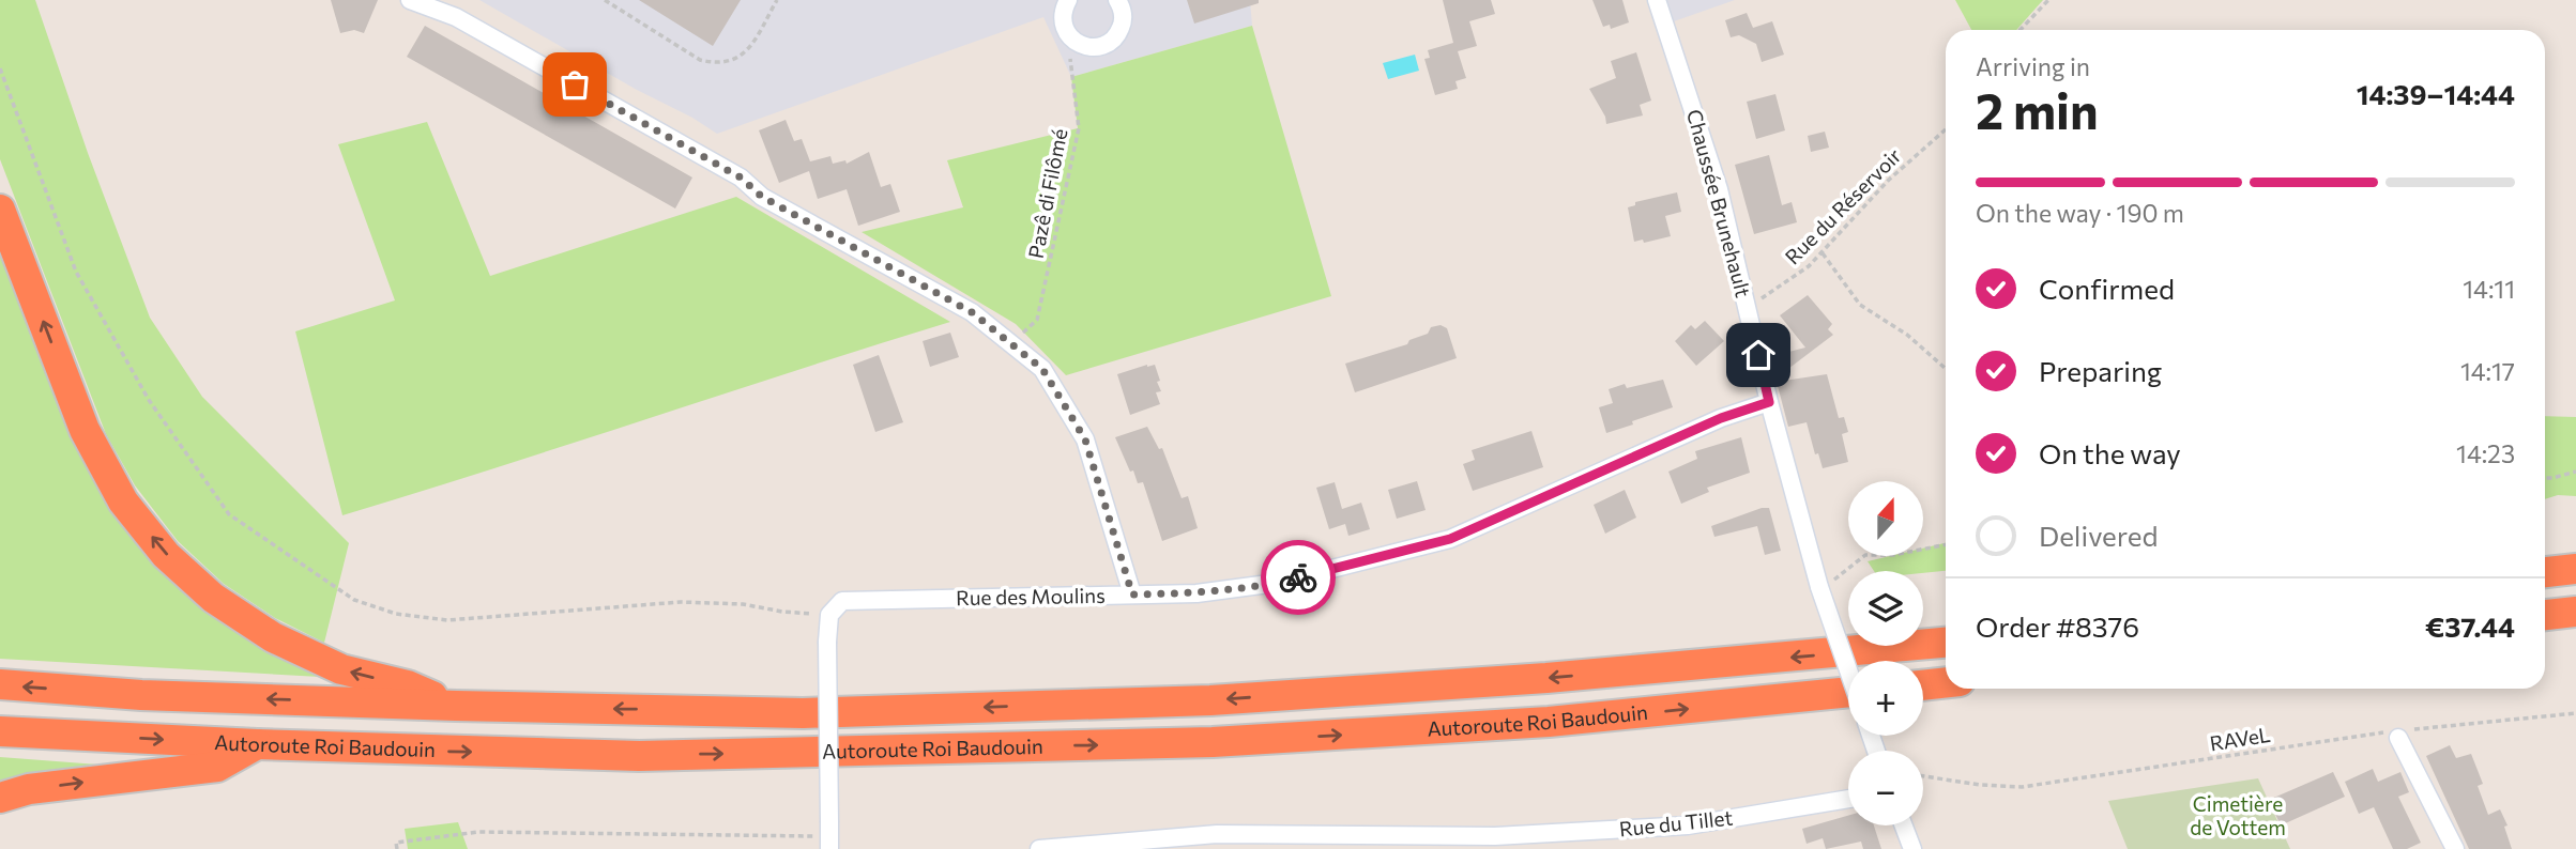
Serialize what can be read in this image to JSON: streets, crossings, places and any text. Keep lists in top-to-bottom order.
{
  "streets": {
    "highway": ["Autoroute Roi Baudouin"],
    "street": ["Chaussée Brunehault", "Rue des Moulins", "Rue du Tillet"],
    "path": ["Pazê di Filômé", "Rue du Réservoir", "RAVeL"]
  },
  "crossings": [
    ["Chaussée Brunehault", "Rue du Réservoir"],
    ["Chaussée Brunehault", "Rue des Moulins"]
  ],
  "parks": ["Cimetière de Vottem"],
  "north": "top",
  "page": {
    "heading": ["2 min", "Arriving in", "14:39–14:44"],
    "panel": ["Order #8376", "€37.44"],
    "bar": "On the way · 190 m",
    "list": [
      ["Confirmed", "14:11"],
      ["Preparing", "14:17"],
      ["On the way", "14:23"],
      "Delivered"
    ],
    "map_buttons": ["+", "−"]
  }
}
